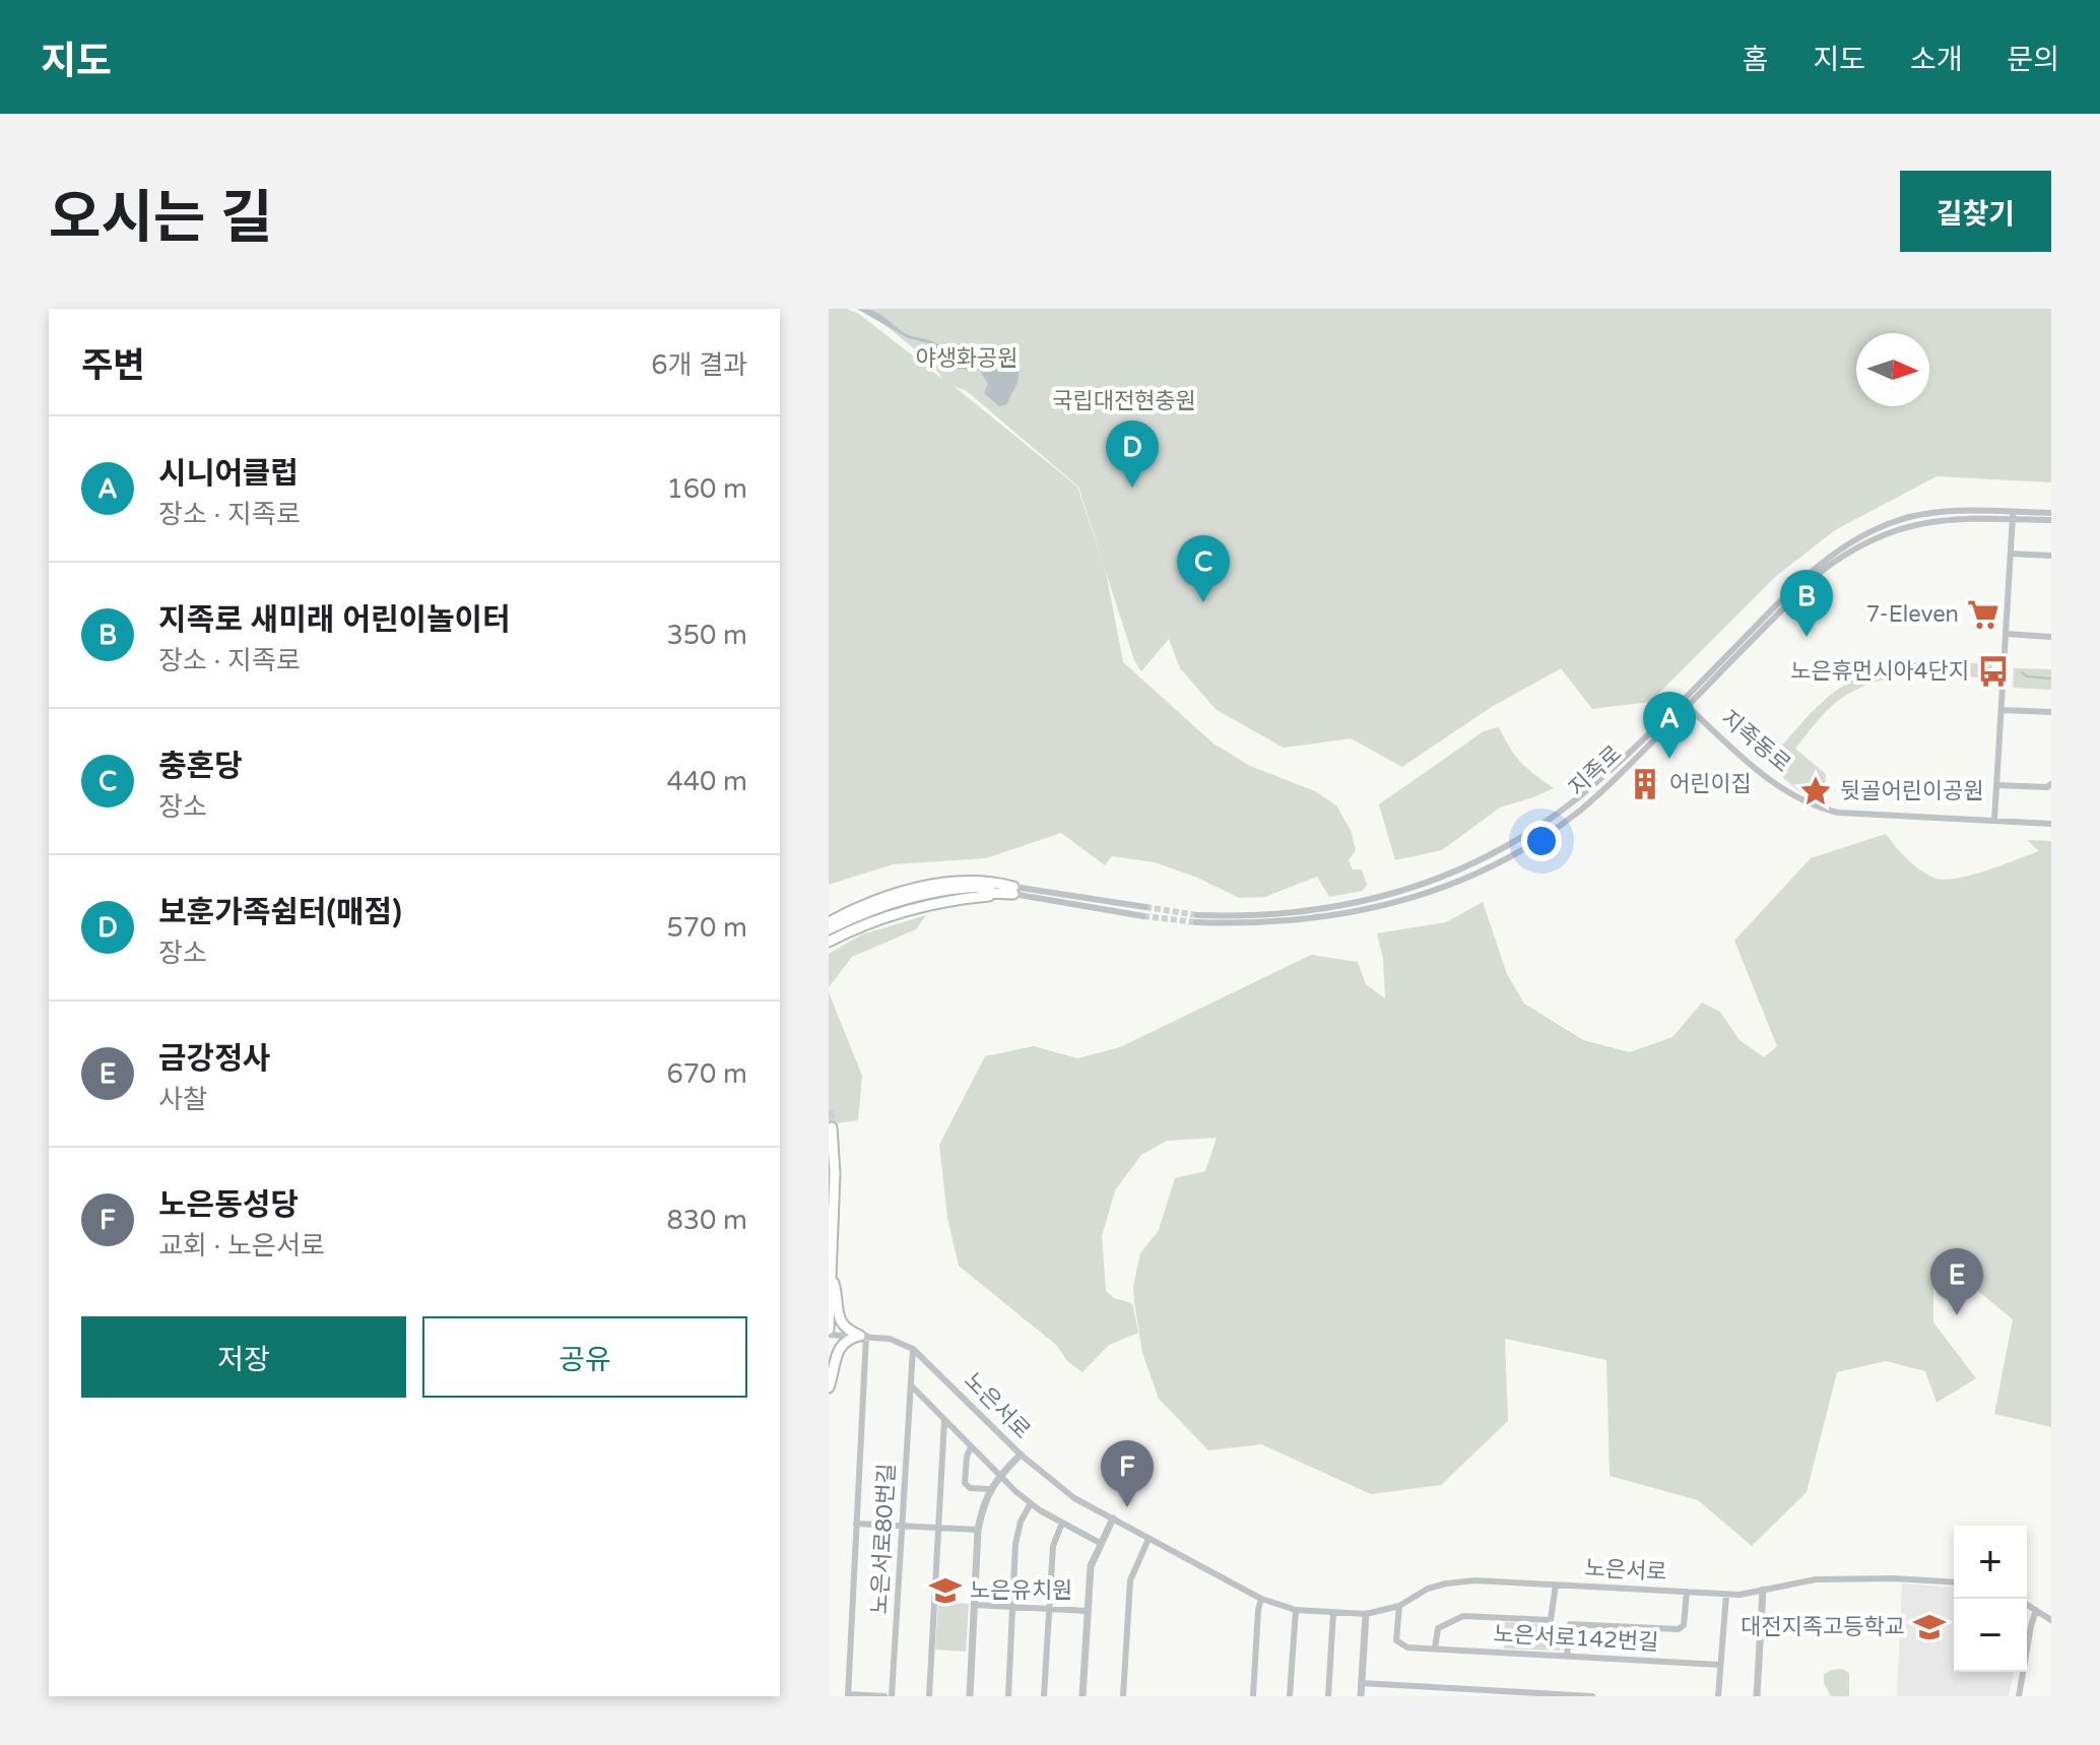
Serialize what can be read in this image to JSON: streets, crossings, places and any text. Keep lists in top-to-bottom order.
{
  "streets": {
    "street": [
      "지족동로",
      "지족로",
      "노은서로",
      "노은서로80번길",
      "노은서로142번길"
    ]
  },
  "crossings": [
    ["지족동로", "지족로"],
    ["노은서로", "노은서로80번길"],
    ["노은서로", "노은서로142번길"]
  ],
  "parks": ["야생화공원", "국립대전현충원"],
  "places": {
    "supermarket": ["7-Eleven"],
    "bus stop": ["노은휴먼시아4단지"],
    "building": ["어린이집"],
    "place": ["뒷골어린이공원"],
    "school or university": ["노은유치원", "대전지족고등학교"]
  },
  "north": "right",
  "page": {
    "header": "지도",
    "nav": [
      "홈",
      "지도",
      "소개",
      "문의"
    ],
    "title": "오시는 길",
    "buttons": [
      "길찾기",
      ["저장", "공유"]
    ],
    "heading": ["주변", "6개 결과"],
    "list": [
      {
        "mark": "A",
        "name": "시니어클럽",
        "note": "장소 · 지족로",
        "value": "160 m"
      },
      {
        "mark": "B",
        "name": "지족로 새미래 어린이놀이터",
        "note": "장소 · 지족로",
        "value": "350 m"
      },
      {
        "mark": "C",
        "name": "충혼당",
        "note": "장소",
        "value": "440 m"
      },
      {
        "mark": "D",
        "name": "보훈가족쉼터(매점)",
        "note": "장소",
        "value": "570 m"
      },
      {
        "mark": "E",
        "name": "금강정사",
        "note": "사찰",
        "value": "670 m"
      },
      {
        "mark": "F",
        "name": "노은동성당",
        "note": "교회 · 노은서로",
        "value": "830 m"
      }
    ],
    "pins": [
      "D",
      "C",
      "B",
      "A",
      "E",
      "F"
    ],
    "map_buttons": ["+", "−"]
  }
}
